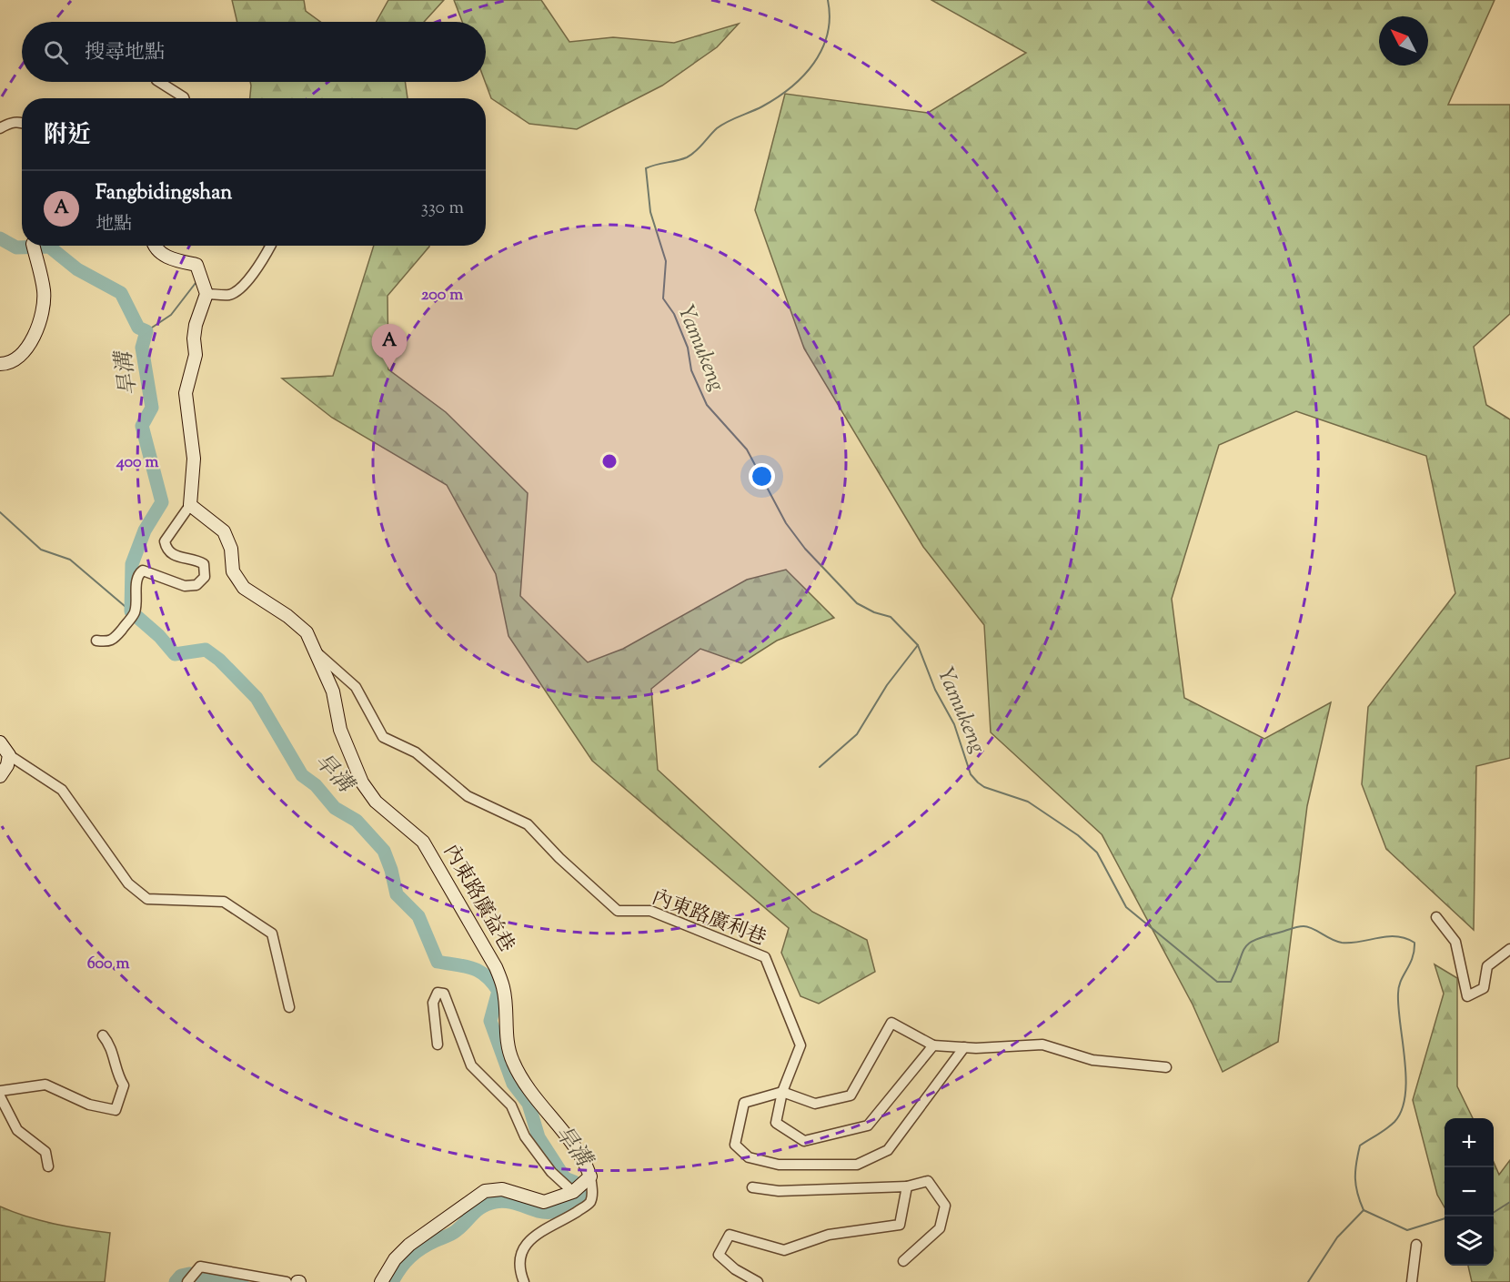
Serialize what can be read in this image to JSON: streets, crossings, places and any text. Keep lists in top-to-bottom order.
{
  "streets": {
    "street": ["內東路廣益巷", "內東路廣利巷"]
  },
  "crossings": [
    ["內東路廣益巷", "內東路廣利巷"]
  ],
  "water": ["Yamukeng", "旱溝"],
  "north": "top left",
  "page": {
    "search": "搜尋地點",
    "heading": "附近",
    "list": [
      {
        "mark": "A",
        "name": "Fangbidingshan",
        "note": "地點",
        "value": "330 m"
      }
    ],
    "pins": "A",
    "map_buttons": ["+", "−"]
  },
  "rings": ["200 m", "400 m", "600 m"]
}
